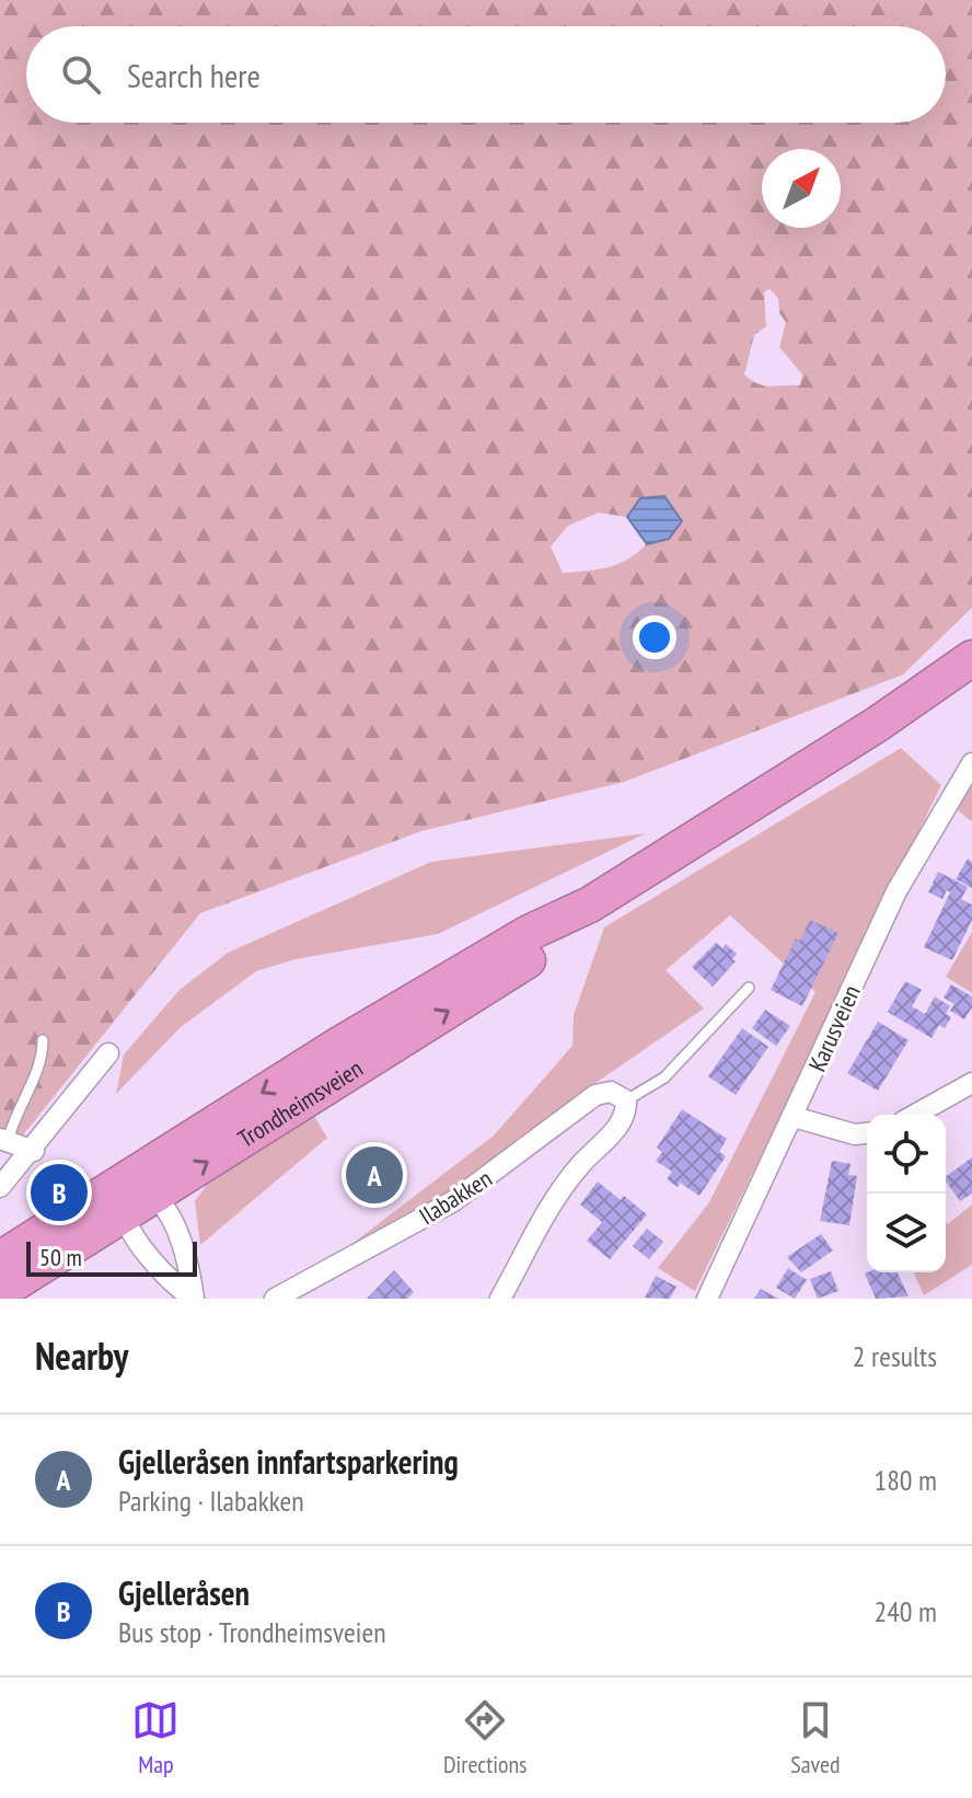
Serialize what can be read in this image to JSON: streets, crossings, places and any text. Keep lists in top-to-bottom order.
{
  "streets": {
    "highway": ["Trondheimsveien"],
    "street": ["Karusveien", "Ilabakken"]
  },
  "scale_bar": "50 m",
  "north": "top right",
  "page": {
    "search": "Search here",
    "pins": ["A", "B"],
    "scale": "50 m",
    "heading": ["Nearby", "2 results"],
    "list": [
      {
        "mark": "A",
        "name": "Gjelleråsen innfartsparkering",
        "note": "Parking · Ilabakken",
        "value": "180 m"
      },
      {
        "mark": "B",
        "name": "Gjelleråsen",
        "note": "Bus stop · Trondheimsveien",
        "value": "240 m"
      }
    ],
    "nav": ["Map", "Directions", "Saved"]
  }
}
